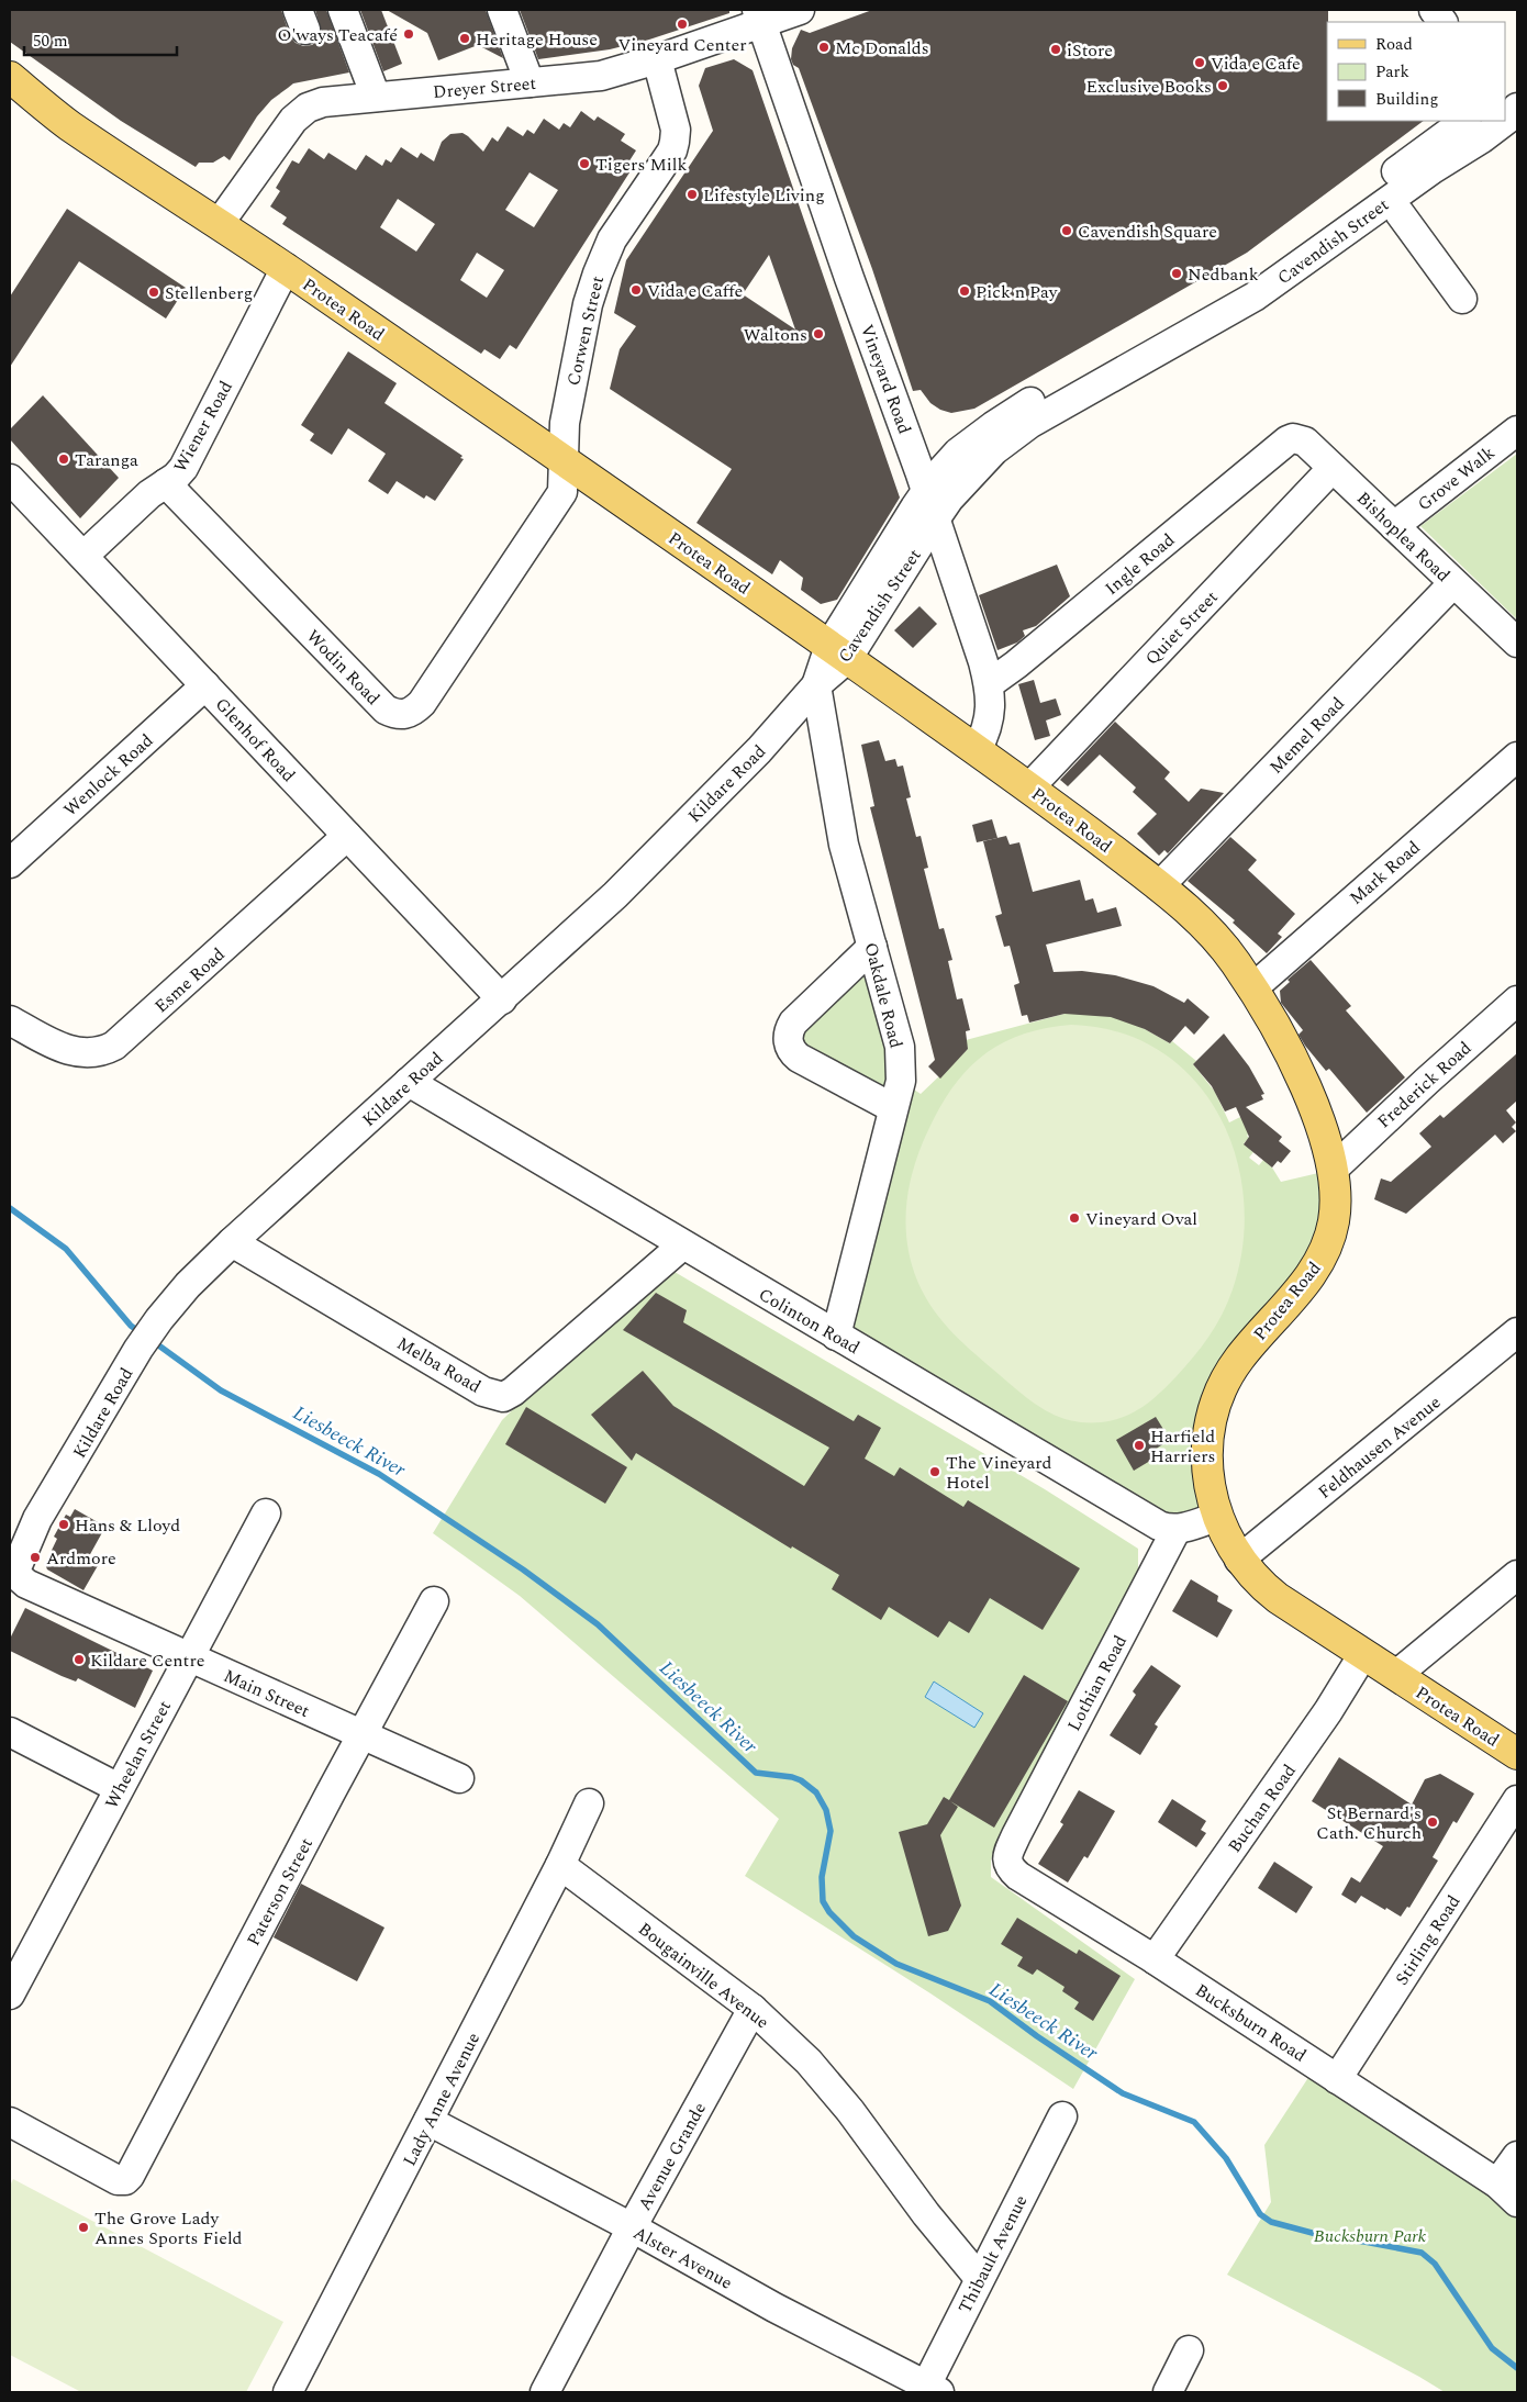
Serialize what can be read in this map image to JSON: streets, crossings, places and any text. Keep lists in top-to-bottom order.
{
  "streets": {
    "main road": ["Protea Road"],
    "street": [
      "Dreyer Street",
      "Cavendish Street",
      "Corwen Street",
      "Vineyard Road",
      "Wiener Road",
      "Grove Walk",
      "Bishoplea Road",
      "Ingle Road",
      "Quiet Street",
      "Wodin Road",
      "Memel Road",
      "Glenhof Road",
      "Wenlock Road",
      "Kildare Road",
      "Mark Road",
      "Esme Road",
      "Oakdale Road",
      "Frederick Road",
      "Colinton Road",
      "Melba Road",
      "Feldhausen Avenue",
      "Lothian Road",
      "Main Street",
      "Wheelan Street",
      "Buchan Road",
      "Paterson Street",
      "Stirling Road",
      "Bougainville Avenue",
      "Bucksburn Road",
      "Lady Anne Avenue",
      "Avenue Grande",
      "Thibault Avenue",
      "Alster Avenue"
    ]
  },
  "crossings": [
    ["Dreyer Street", "Protea Road"],
    ["Dreyer Street", "Corwen Street"],
    ["Dreyer Street", "Vineyard Road"],
    ["Cavendish Street", "Protea Road"],
    ["Cavendish Street", "Vineyard Road"],
    ["Cavendish Street", "Kildare Road"],
    ["Cavendish Street", "Oakdale Road"],
    ["Protea Road", "Corwen Street"],
    ["Protea Road", "Vineyard Road"],
    ["Protea Road", "Wiener Road"],
    ["Protea Road", "Quiet Street"],
    ["Protea Road", "Wodin Road"],
    ["Protea Road", "Memel Road"],
    ["Protea Road", "Mark Road"],
    ["Protea Road", "Frederick Road"],
    ["Protea Road", "Feldhausen Avenue"],
    ["Protea Road", "Buchan Road"],
    ["Corwen Street", "Wodin Road"],
    ["Vineyard Road", "Ingle Road"],
    ["Wiener Road", "Wodin Road"],
    ["Wiener Road", "Glenhof Road"],
    ["Grove Walk", "Bishoplea Road"],
    ["Bishoplea Road", "Ingle Road"],
    ["Bishoplea Road", "Quiet Street"],
    ["Bishoplea Road", "Memel Road"],
    ["Glenhof Road", "Wenlock Road"],
    ["Glenhof Road", "Kildare Road"],
    ["Glenhof Road", "Esme Road"],
    ["Kildare Road", "Oakdale Road"],
    ["Kildare Road", "Colinton Road"],
    ["Kildare Road", "Melba Road"],
    ["Kildare Road", "Main Street"],
    ["Oakdale Road", "Colinton Road"],
    ["Colinton Road", "Melba Road"],
    ["Colinton Road", "Lothian Road"],
    ["Lothian Road", "Bucksburn Road"],
    ["Main Street", "Wheelan Street"],
    ["Main Street", "Paterson Street"],
    ["Buchan Road", "Bucksburn Road"],
    ["Stirling Road", "Bucksburn Road"],
    ["Bougainville Avenue", "Lady Anne Avenue"],
    ["Bougainville Avenue", "Avenue Grande"],
    ["Bougainville Avenue", "Thibault Avenue"],
    ["Lady Anne Avenue", "Alster Avenue"],
    ["Avenue Grande", "Alster Avenue"],
    ["Thibault Avenue", "Alster Avenue"]
  ],
  "water": ["Liesbeeck River"],
  "parks": ["Bucksburn Park"],
  "places": [
    "Vineyard Center",
    "O'ways Teacafé",
    "Heritage House",
    "Mc Donalds",
    "iStore",
    "Vida e Cafe",
    "Exclusive Books",
    "Tigers Milk",
    "Lifestyle Living",
    "Cavendish Square",
    "Nedbank",
    "Vida e Caffe",
    "Pick n Pay",
    "Stellenberg",
    "Waltons",
    "Taranga",
    "Vineyard Oval",
    "Harfield Harriers",
    "The Vineyard Hotel",
    "Hans & Lloyd",
    "Ardmore",
    "Kildare Centre",
    "St Bernard's Cath. Church",
    "The Grove Lady Annes Sports Field"
  ],
  "legend": ["Road", "Park", "Building"],
  "scale_bar": "50 m"
}
